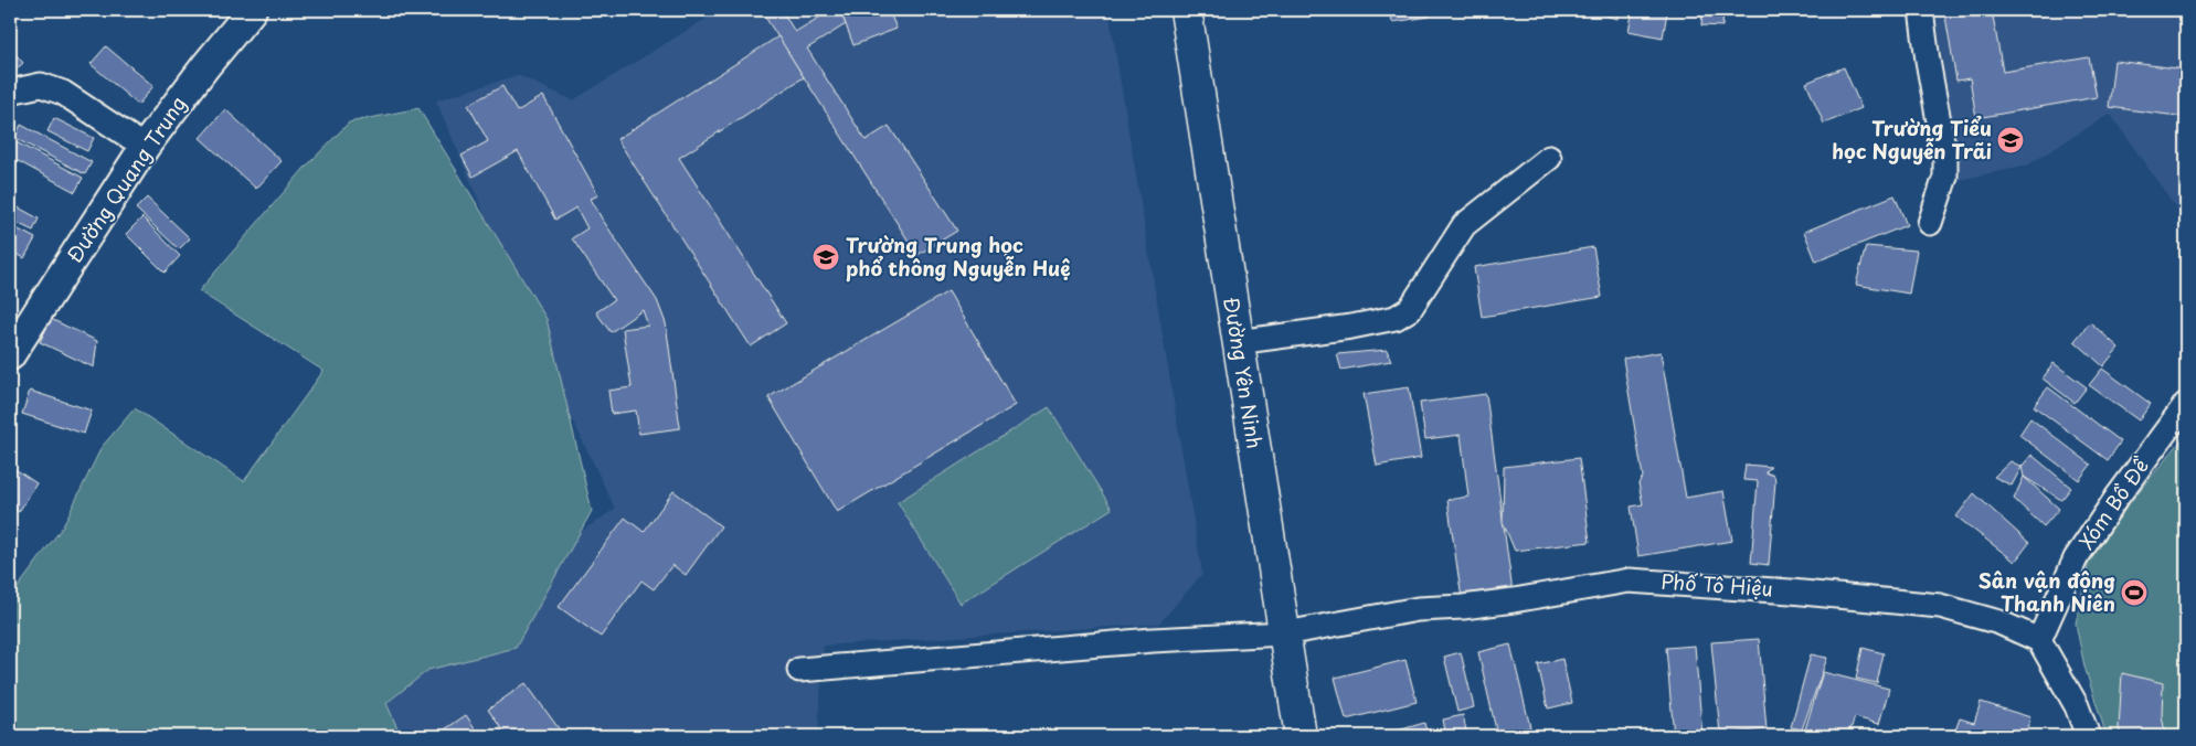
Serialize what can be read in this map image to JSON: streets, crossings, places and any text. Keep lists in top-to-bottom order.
{
  "streets": {
    "main road": ["Đường Yên Ninh"],
    "street": ["Đường Quang Trung", "Xóm Bồ Đề", "Phố Tô Hiệu"]
  },
  "crossings": [
    ["Đường Yên Ninh", "Phố Tô Hiệu"],
    ["Xóm Bồ Đề", "Phố Tô Hiệu"]
  ],
  "places": {
    "school or university": ["Trường Tiểu học Nguyễn Trãi", "Trường Trung học phổ thông Nguyễn Huệ"],
    "sports": ["Sân vận động Thanh Niên"]
  }
}
